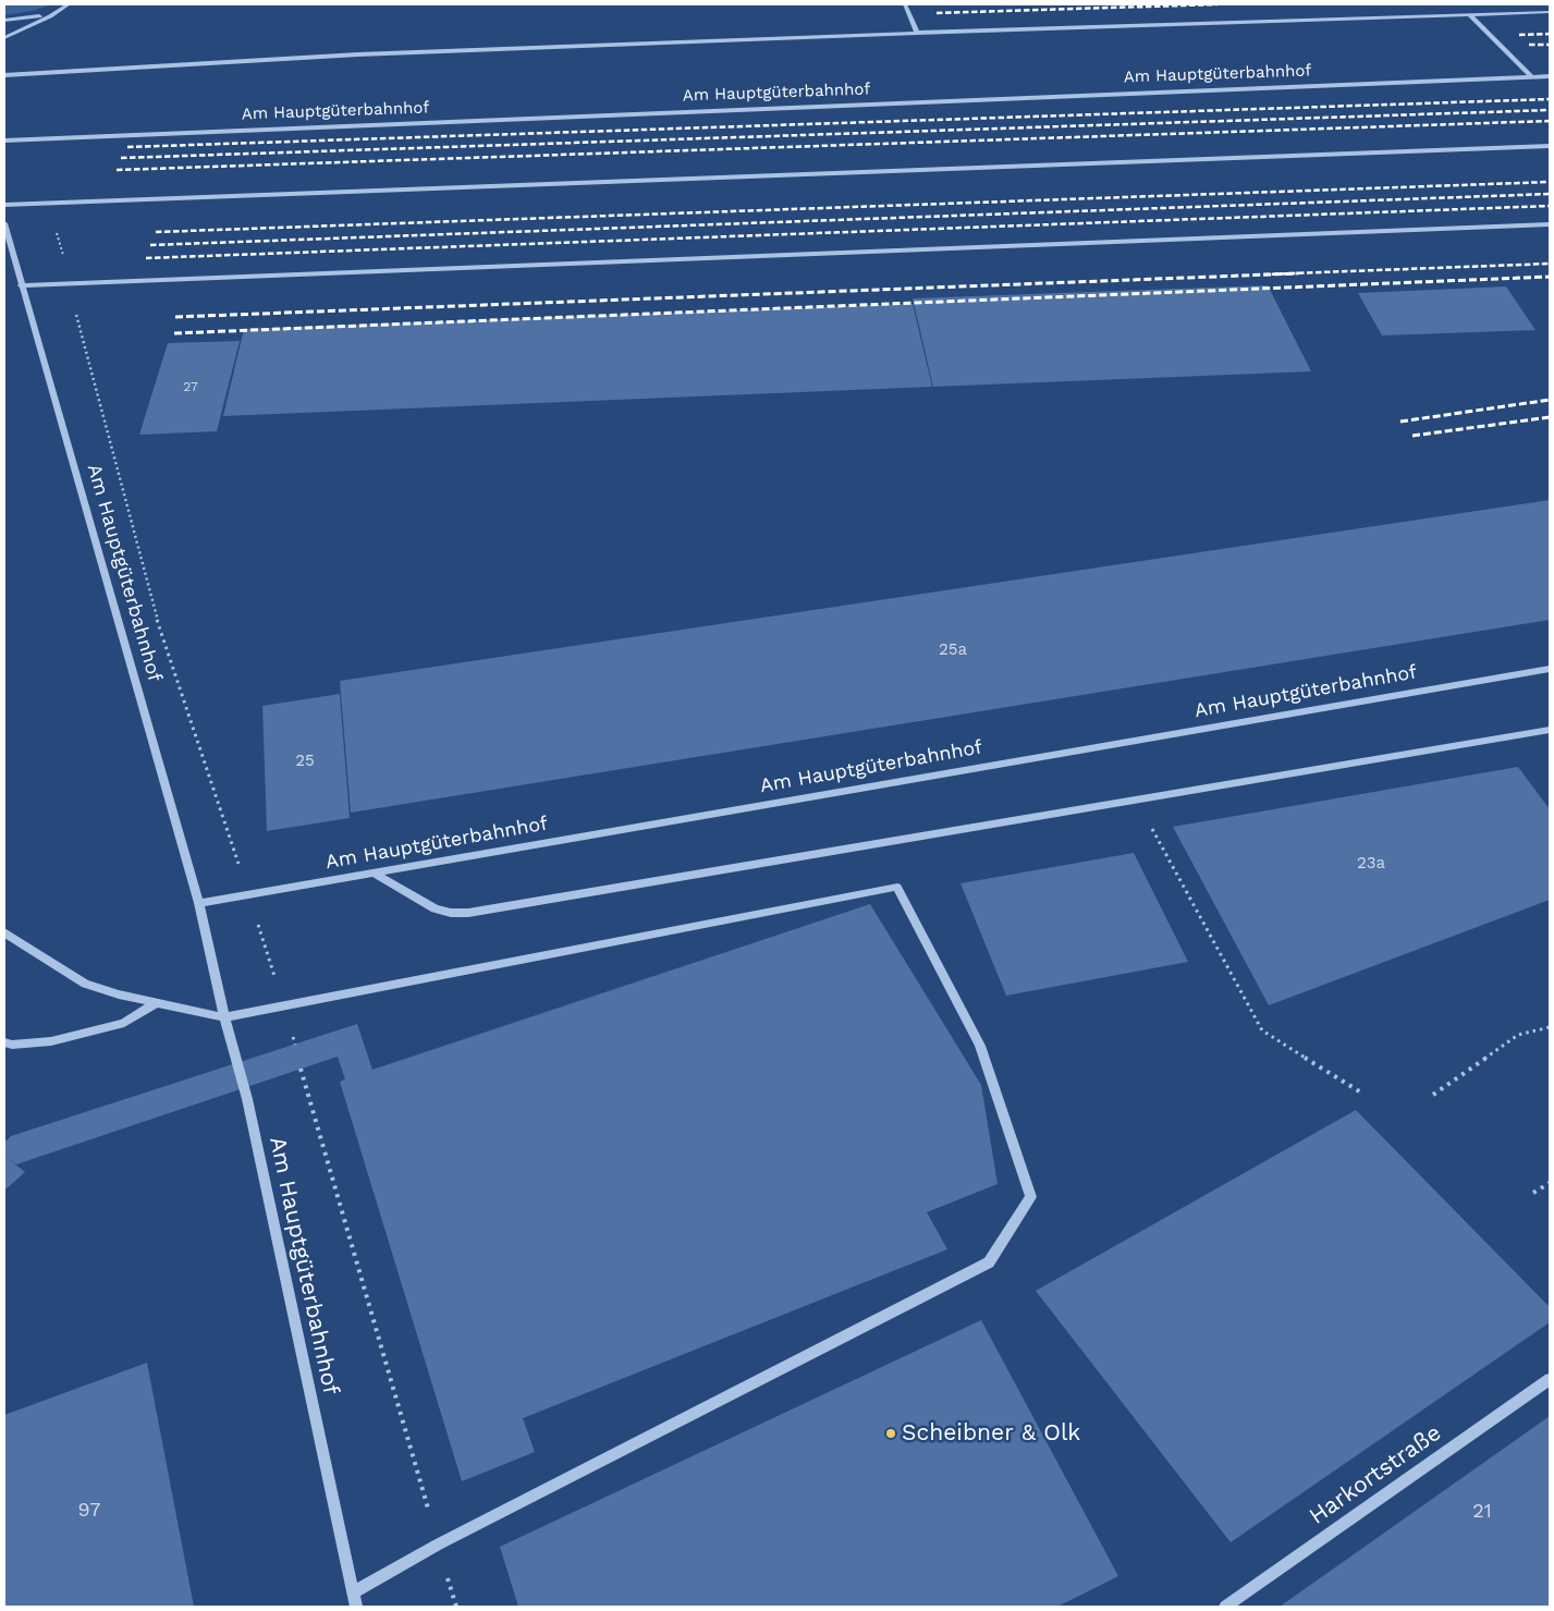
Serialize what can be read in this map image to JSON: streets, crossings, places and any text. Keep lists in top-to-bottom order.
{
  "streets": {
    "street": ["Am Hauptgüterbahnhof", "Harkortstraße"]
  },
  "places": ["Scheibner & Olk"],
  "house_numbers": [
    "27",
    "25a",
    "25",
    "23a",
    "97",
    "21"
  ]
}
